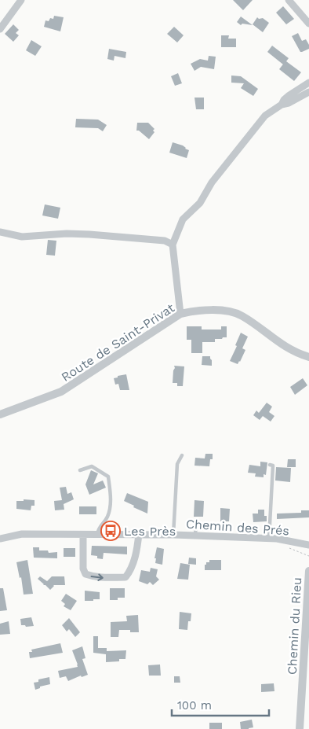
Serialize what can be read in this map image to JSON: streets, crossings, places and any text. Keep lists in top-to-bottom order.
{
  "streets": {
    "street": ["Route de Saint-Privat", "Chemin des Prés", "Chemin du Rieu"]
  },
  "places": {
    "bus stop": ["Les Près"]
  },
  "scale_bar": "100 m"
}
